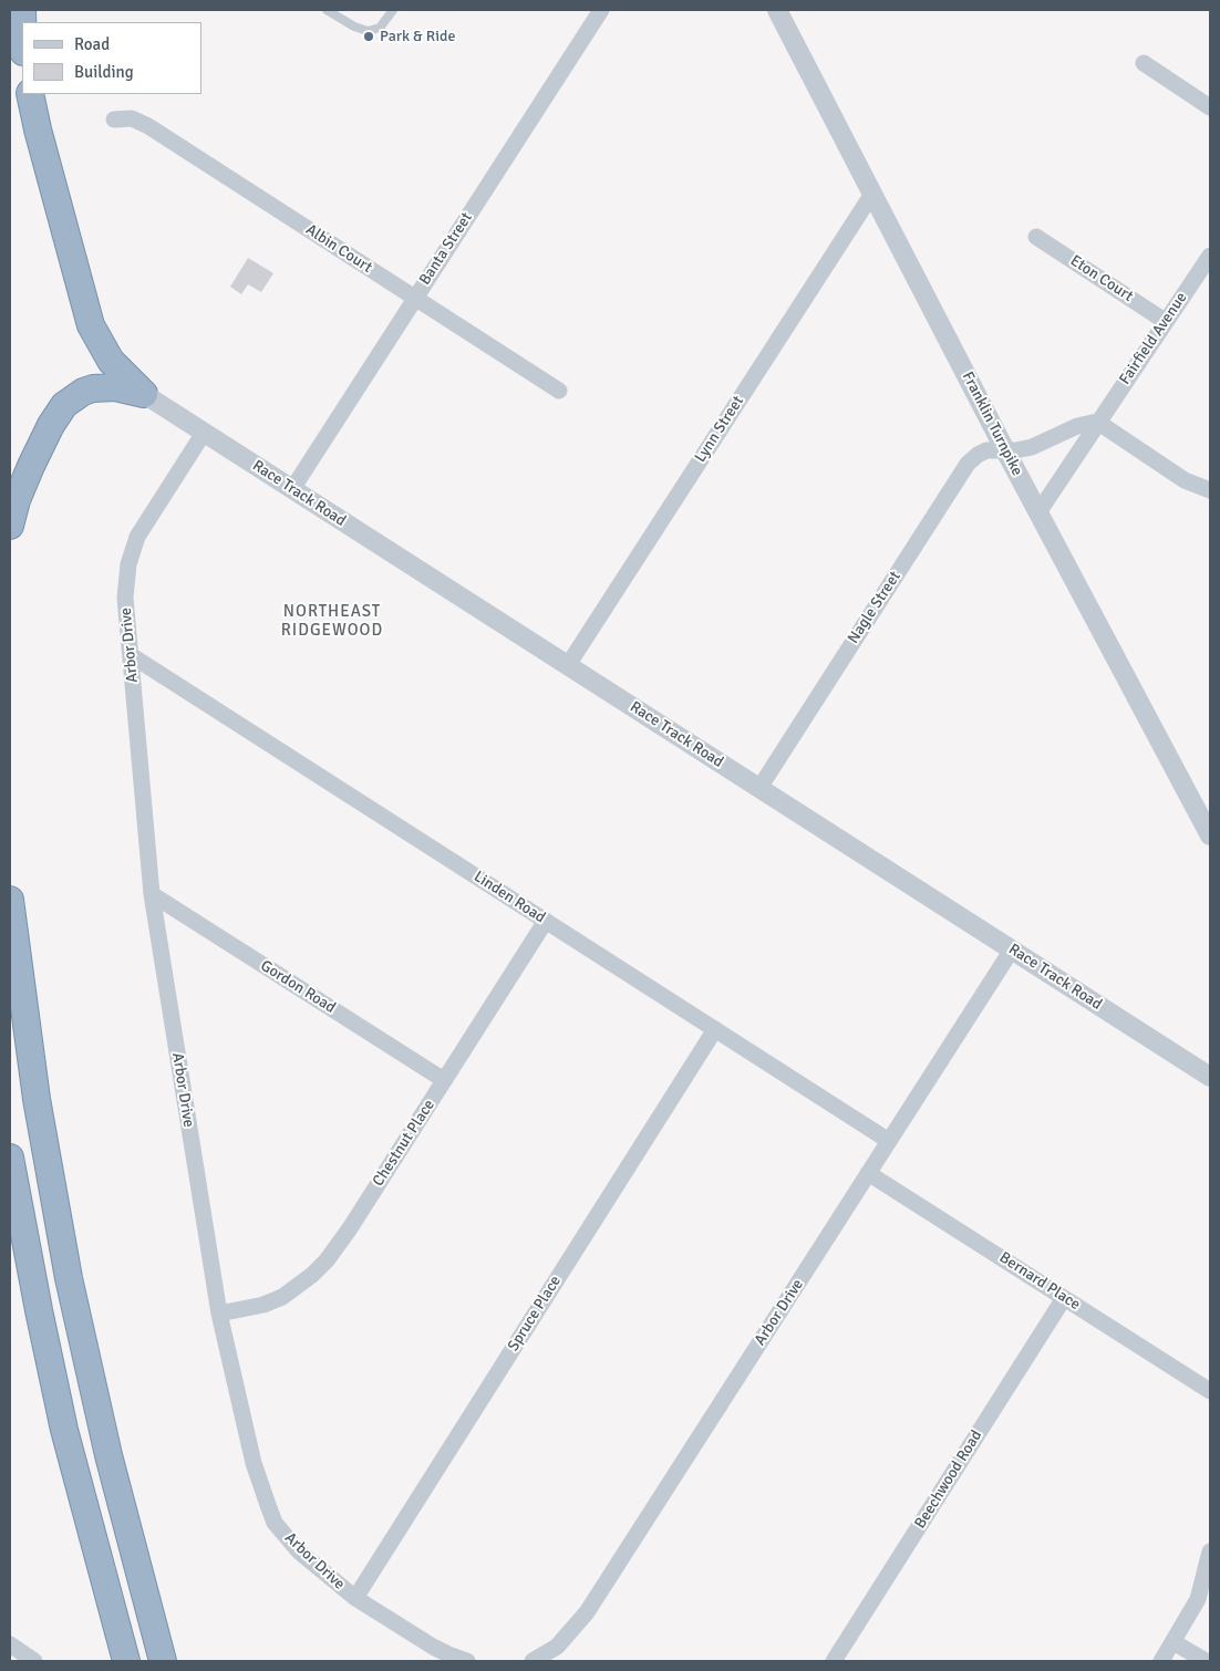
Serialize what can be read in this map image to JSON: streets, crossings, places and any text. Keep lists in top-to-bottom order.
{
  "streets": {
    "street": [
      "Albin Court",
      "Banta Street",
      "Eton Court",
      "Fairfield Avenue",
      "Franklin Turnpike",
      "Lynn Street",
      "Race Track Road",
      "Nagle Street",
      "Arbor Drive",
      "Linden Road",
      "Gordon Road",
      "Chestnut Place",
      "Bernard Place",
      "Spruce Place",
      "Beechwood Road"
    ]
  },
  "crossings": [
    ["Albin Court", "Banta Street"],
    ["Banta Street", "Race Track Road"],
    ["Eton Court", "Fairfield Avenue"],
    ["Fairfield Avenue", "Franklin Turnpike"],
    ["Franklin Turnpike", "Lynn Street"],
    ["Franklin Turnpike", "Nagle Street"],
    ["Lynn Street", "Race Track Road"],
    ["Race Track Road", "Nagle Street"],
    ["Race Track Road", "Arbor Drive"],
    ["Arbor Drive", "Linden Road"],
    ["Arbor Drive", "Gordon Road"],
    ["Arbor Drive", "Chestnut Place"],
    ["Arbor Drive", "Bernard Place"],
    ["Arbor Drive", "Spruce Place"],
    ["Linden Road", "Chestnut Place"],
    ["Linden Road", "Spruce Place"],
    ["Gordon Road", "Chestnut Place"],
    ["Bernard Place", "Beechwood Road"]
  ],
  "districts": ["NORTHEAST RIDGEWOOD"],
  "places": ["Park & Ride"],
  "legend": ["Road", "Building"]
}
